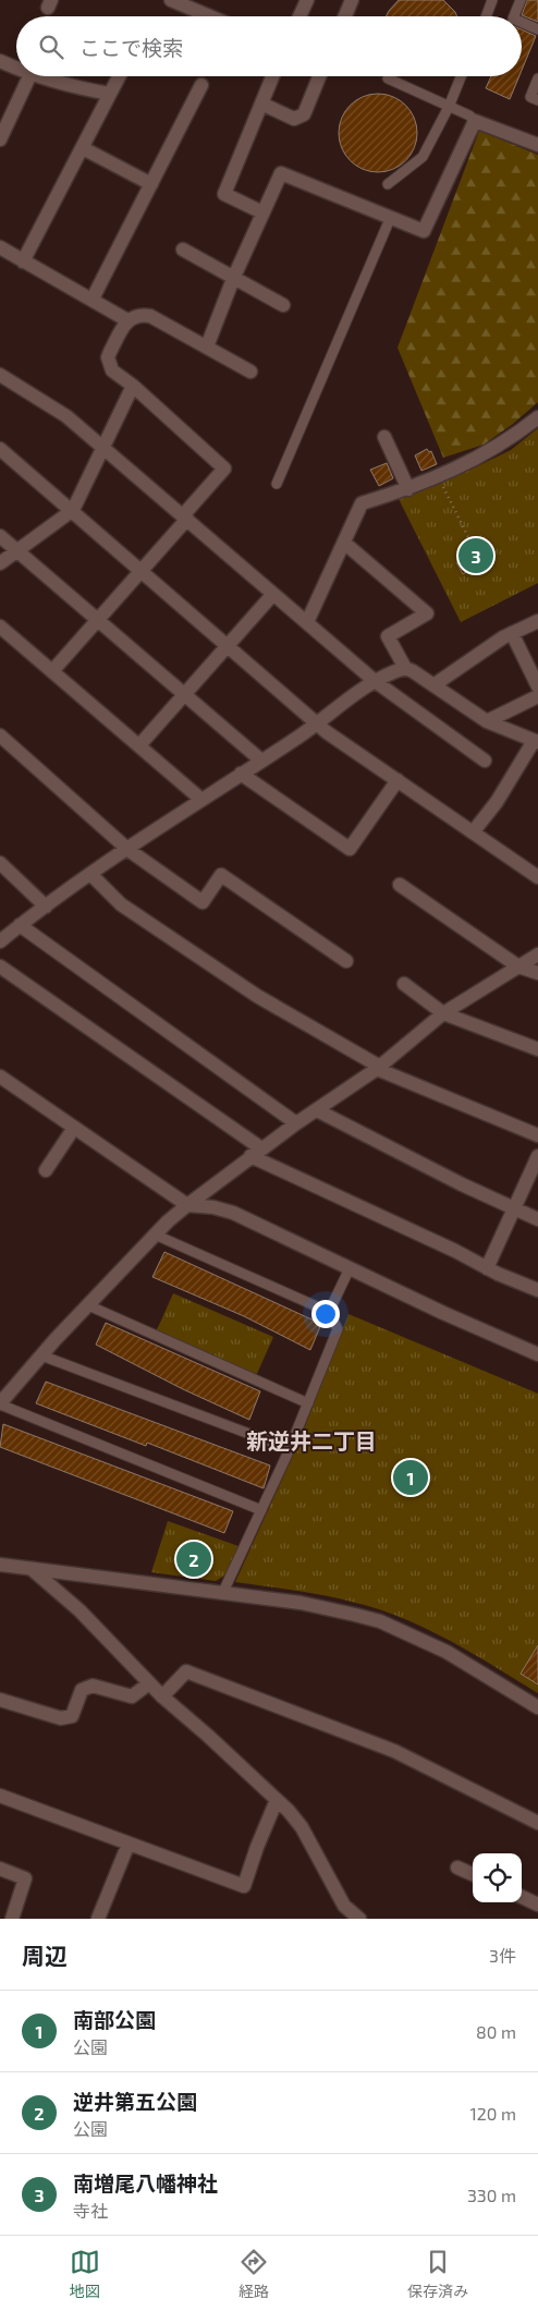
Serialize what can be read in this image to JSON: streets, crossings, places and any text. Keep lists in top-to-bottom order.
{
  "districts": ["新逆井二丁目"],
  "page": {
    "search": "ここで検索",
    "pins": ["3", "1", "2"],
    "heading": ["周辺", "3件"],
    "list": [
      {
        "mark": "1",
        "name": "南部公園",
        "note": "公園",
        "value": "80 m"
      },
      {
        "mark": "2",
        "name": "逆井第五公園",
        "note": "公園",
        "value": "120 m"
      },
      {
        "mark": "3",
        "name": "南増尾八幡神社",
        "note": "寺社",
        "value": "330 m"
      }
    ],
    "nav": ["地図", "経路", "保存済み"]
  }
}
